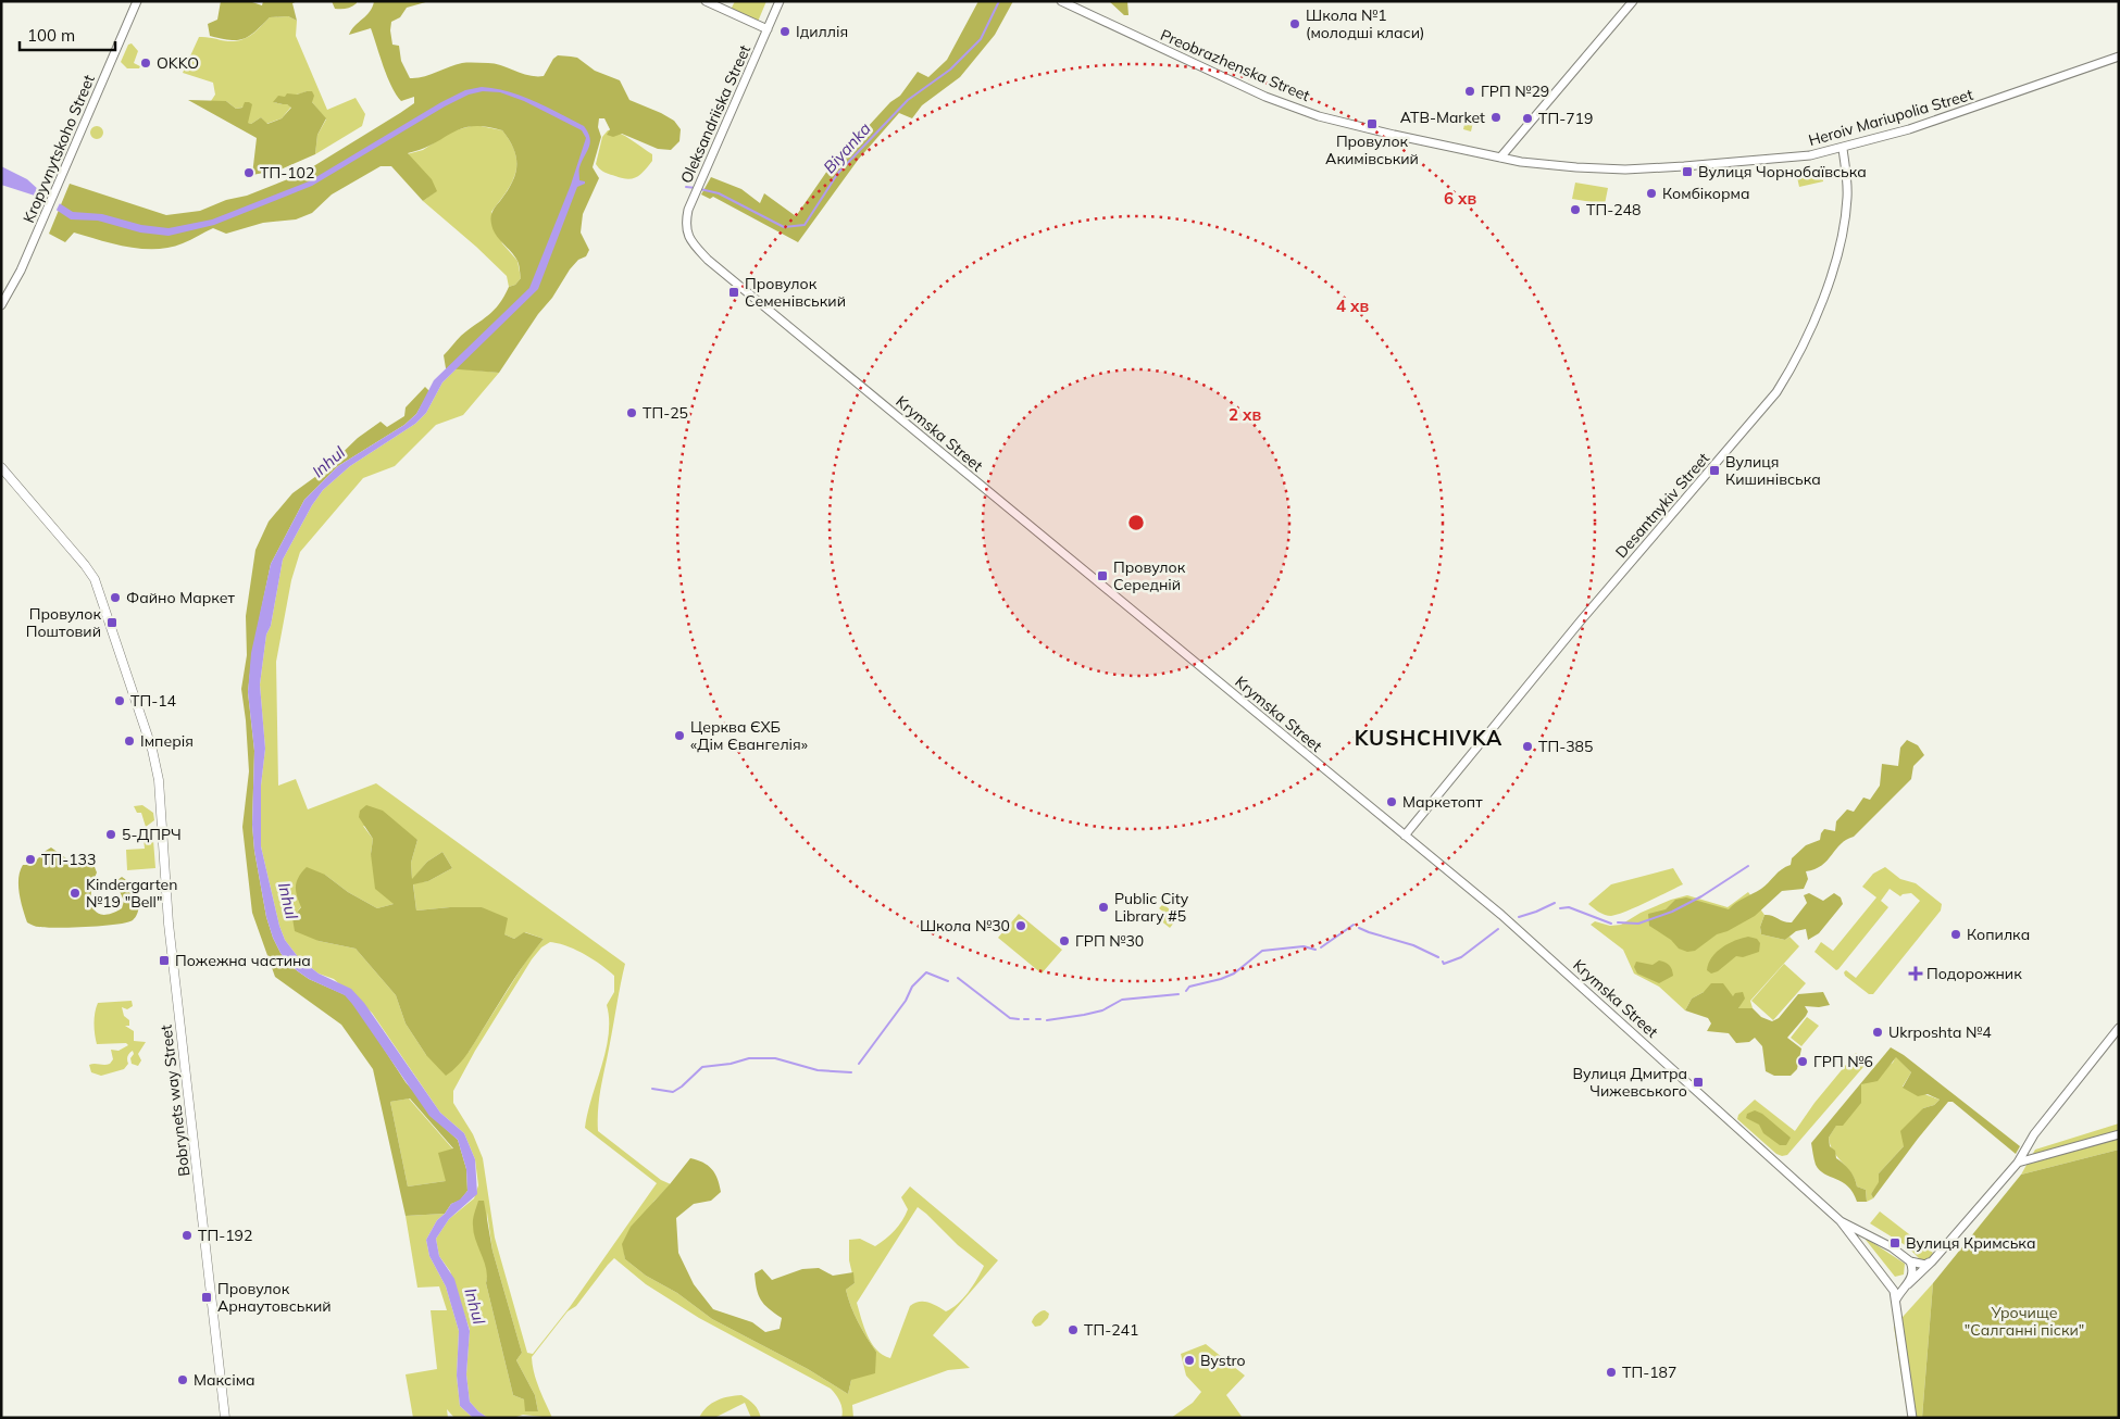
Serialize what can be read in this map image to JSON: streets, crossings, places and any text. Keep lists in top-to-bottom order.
{
  "streets": {
    "main road": ["Bobrynets way Street"],
    "street": [
      "Preobrazhenska Street",
      "Oleksandriiska Street",
      "Heroiv Mariupolia Street",
      "Kropyvnytskoho Street",
      "Krymska Street",
      "Desantnykiv Street"
    ]
  },
  "crossings": [
    ["Preobrazhenska Street", "Heroiv Mariupolia Street"],
    ["Oleksandriiska Street", "Krymska Street"],
    ["Heroiv Mariupolia Street", "Desantnykiv Street"],
    ["Krymska Street", "Desantnykiv Street"]
  ],
  "districts": ["KUSHCHIVKA"],
  "water": ["Biyanka", "Inhul"],
  "parks": ["Урочище \"Салганні піски\""],
  "places": {
    "other": [
      "Школа №1 (молодші класи)",
      "Ідиллія",
      "OKKO",
      "ГРП №29",
      "ATB-Market",
      "ТП-719",
      "ТП-102",
      "Комбікорма",
      "ТП-248",
      "ТП-25",
      "Файно Маркет",
      "ТП-14",
      "Церква ЄХБ «Дім Євангелія»",
      "Імперія",
      "ТП-385",
      "Маркетопт",
      "5-ДПРЧ",
      "ТП-133",
      "Kindergarten №19 \"Bell\"",
      "Public City Library #5",
      "Школа №30",
      "Копилка",
      "ГРП №30",
      "Ukrposhta №4",
      "ГРП №6",
      "ТП-192",
      "ТП-241",
      "Bystro",
      "ТП-187",
      "Максіма"
    ],
    "transit": [
      "Провулок Акимівський",
      "Вулиця Чорнобаївська",
      "Провулок Семенівський",
      "Вулиця Кишинівська",
      "Провулок Середній",
      "Провулок Поштовий",
      "Пожежна частина",
      "Вулиця Дмитра Чижевського",
      "Вулиця Кримська",
      "Провулок Арнаутовський"
    ],
    "health": ["Подорожник"]
  },
  "scale_bar": "100 m",
  "rings": ["6 хв", "4 хв", "2 хв"]
}
